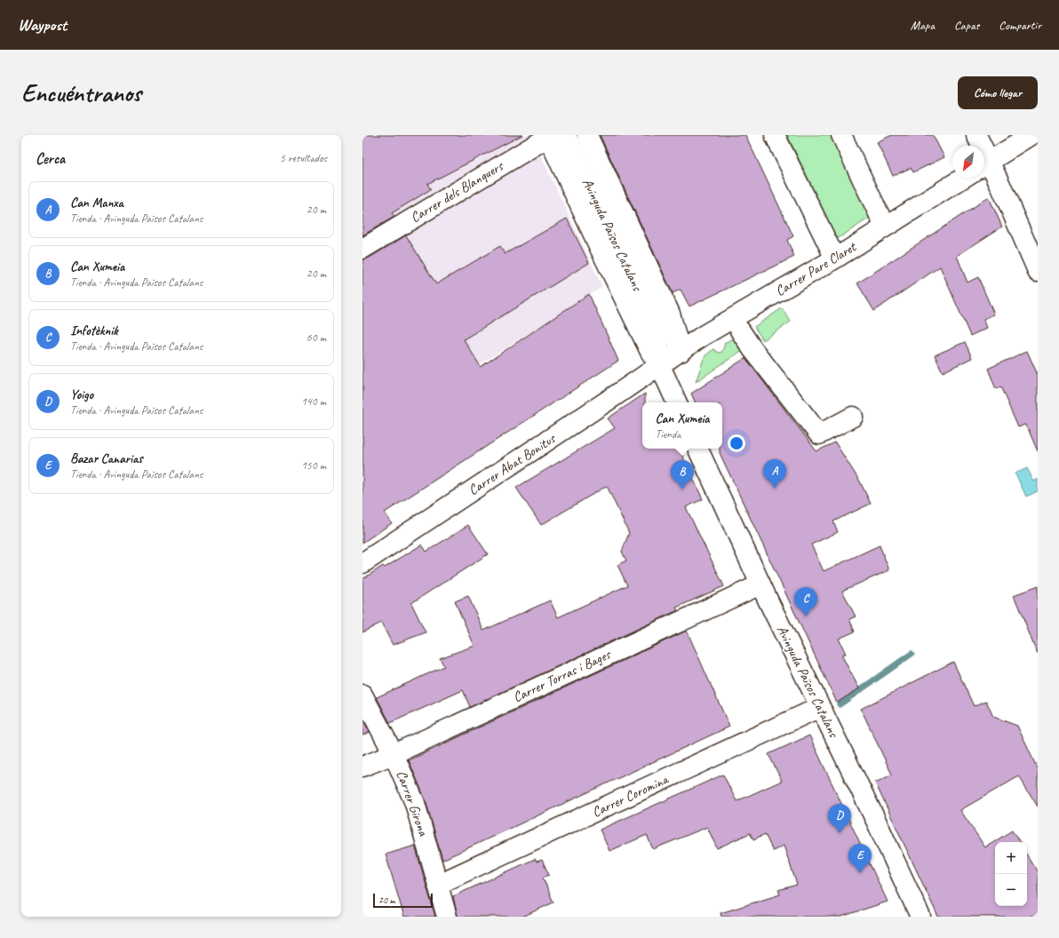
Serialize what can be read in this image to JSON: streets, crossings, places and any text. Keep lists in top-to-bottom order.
{
  "streets": {
    "street": [
      "Carrer dels Blanquers",
      "Avinguda Països Catalans",
      "Carrer Pare Claret",
      "Carrer Abat Bonitus",
      "Carrer Torras i Bages",
      "Carrer Coromina",
      "Carrer Girona"
    ]
  },
  "crossings": [
    ["Carrer dels Blanquers", "Avinguda Països Catalans"],
    ["Avinguda Països Catalans", "Carrer Pare Claret"],
    ["Avinguda Països Catalans", "Carrer Abat Bonitus"],
    ["Avinguda Països Catalans", "Carrer Torras i Bages"],
    ["Avinguda Països Catalans", "Carrer Coromina"],
    ["Carrer Pare Claret", "Carrer Abat Bonitus"],
    ["Carrer Torras i Bages", "Carrer Girona"],
    ["Carrer Coromina", "Carrer Girona"]
  ],
  "scale_bar": "20 m",
  "north": "bottom left",
  "page": {
    "header": "Waypost",
    "nav": ["Mapa", "Capas", "Compartir"],
    "buttons": "Cómo llegar",
    "title": "Encuéntranos",
    "heading": ["Cerca", "5 resultados"],
    "list": [
      {
        "mark": "A",
        "name": "Can Manxa",
        "note": "Tienda · Avinguda Països Catalans",
        "value": "20 m"
      },
      {
        "mark": "B",
        "name": "Can Xumeia",
        "note": "Tienda · Avinguda Països Catalans",
        "value": "20 m"
      },
      {
        "mark": "C",
        "name": "Infotèknik",
        "note": "Tienda · Avinguda Països Catalans",
        "value": "60 m"
      },
      {
        "mark": "D",
        "name": "Yoigo",
        "note": "Tienda · Avinguda Països Catalans",
        "value": "140 m"
      },
      {
        "mark": "E",
        "name": "Bazar Canarias",
        "note": "Tienda · Avinguda Països Catalans",
        "value": "150 m"
      }
    ],
    "popup": ["Can Xumeia", "Tienda"],
    "pins": [
      "A",
      "B",
      "C",
      "D",
      "E"
    ],
    "map_buttons": ["+", "−"],
    "scale": "20 m"
  }
}
